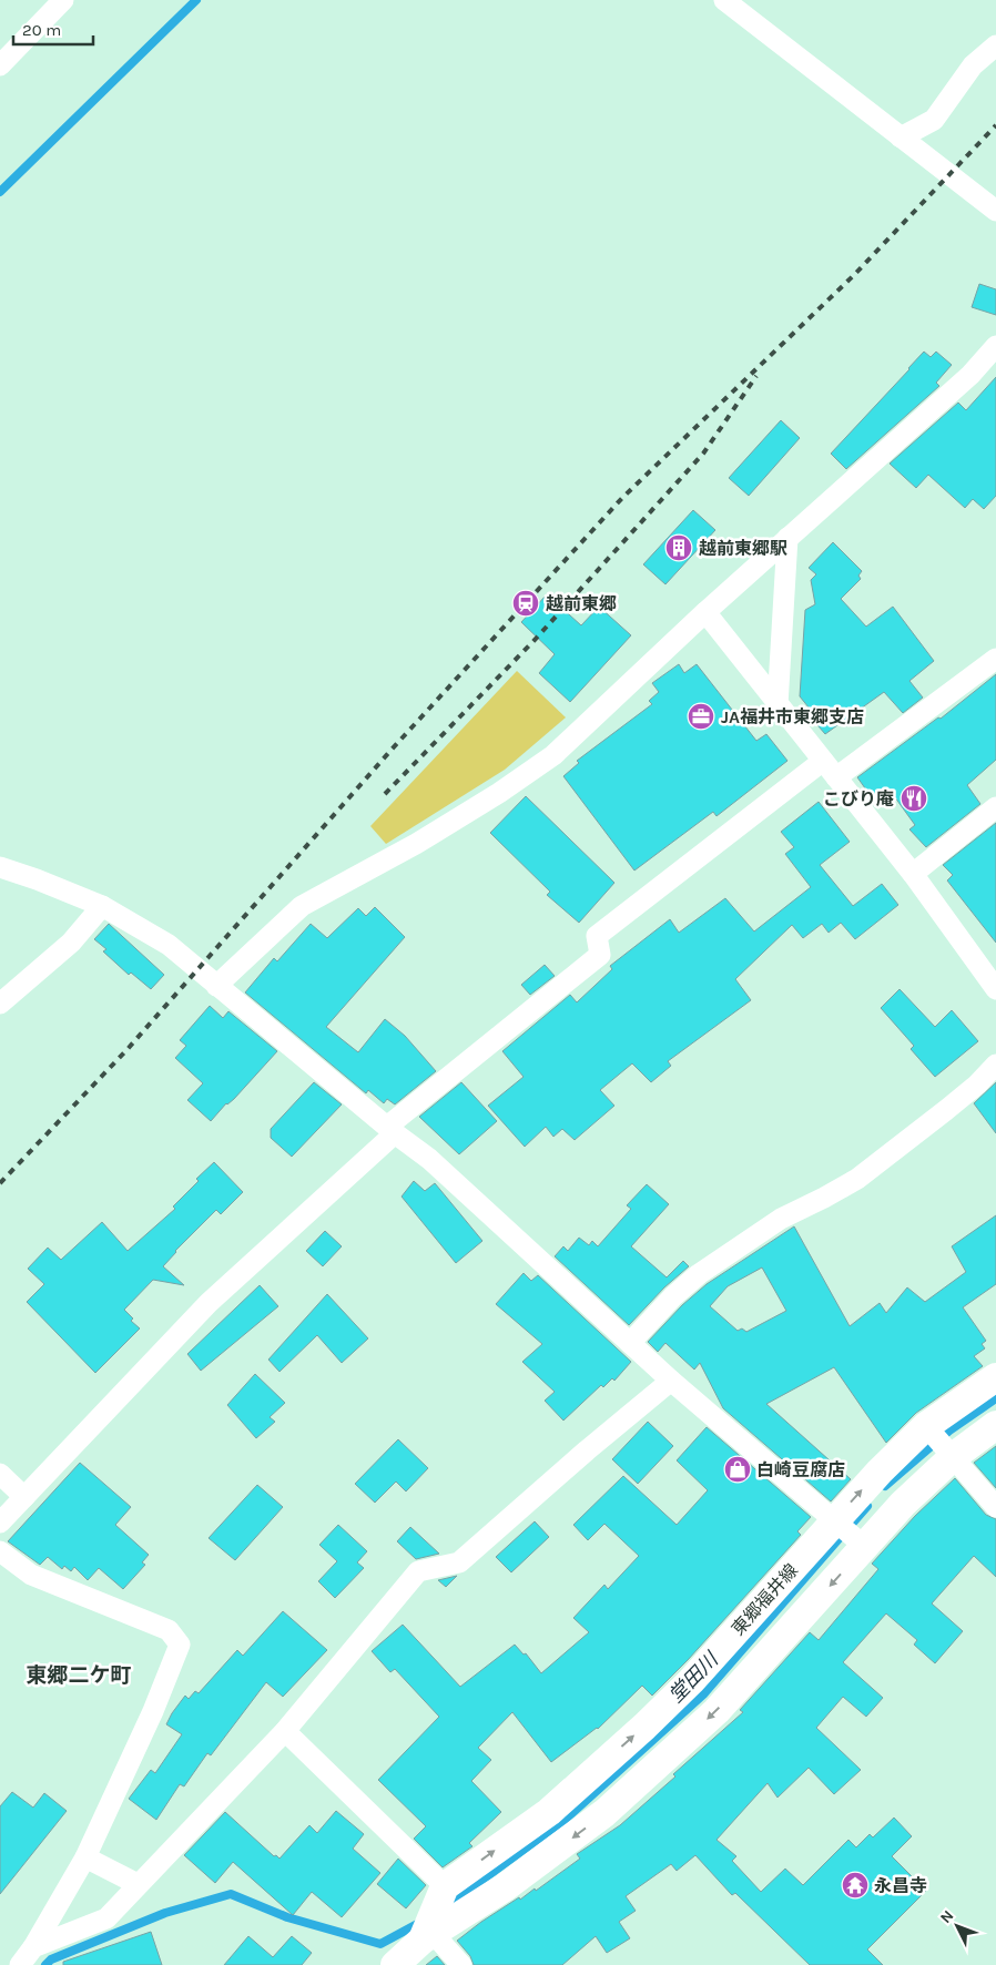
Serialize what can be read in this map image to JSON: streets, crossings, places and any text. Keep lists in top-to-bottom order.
{
  "streets": {
    "main road": ["東郷福井線"]
  },
  "districts": ["東郷二ケ町"],
  "water": ["堂田川"],
  "places": {
    "building": ["越前東郷駅"],
    "station": ["越前東郷"],
    "office": ["JA福井市東郷支店"],
    "restaurant": ["こびり庵"],
    "shop": ["白崎豆腐店"],
    "temple": ["永昌寺"]
  },
  "scale_bar": "20 m",
  "north": "top left"
}
